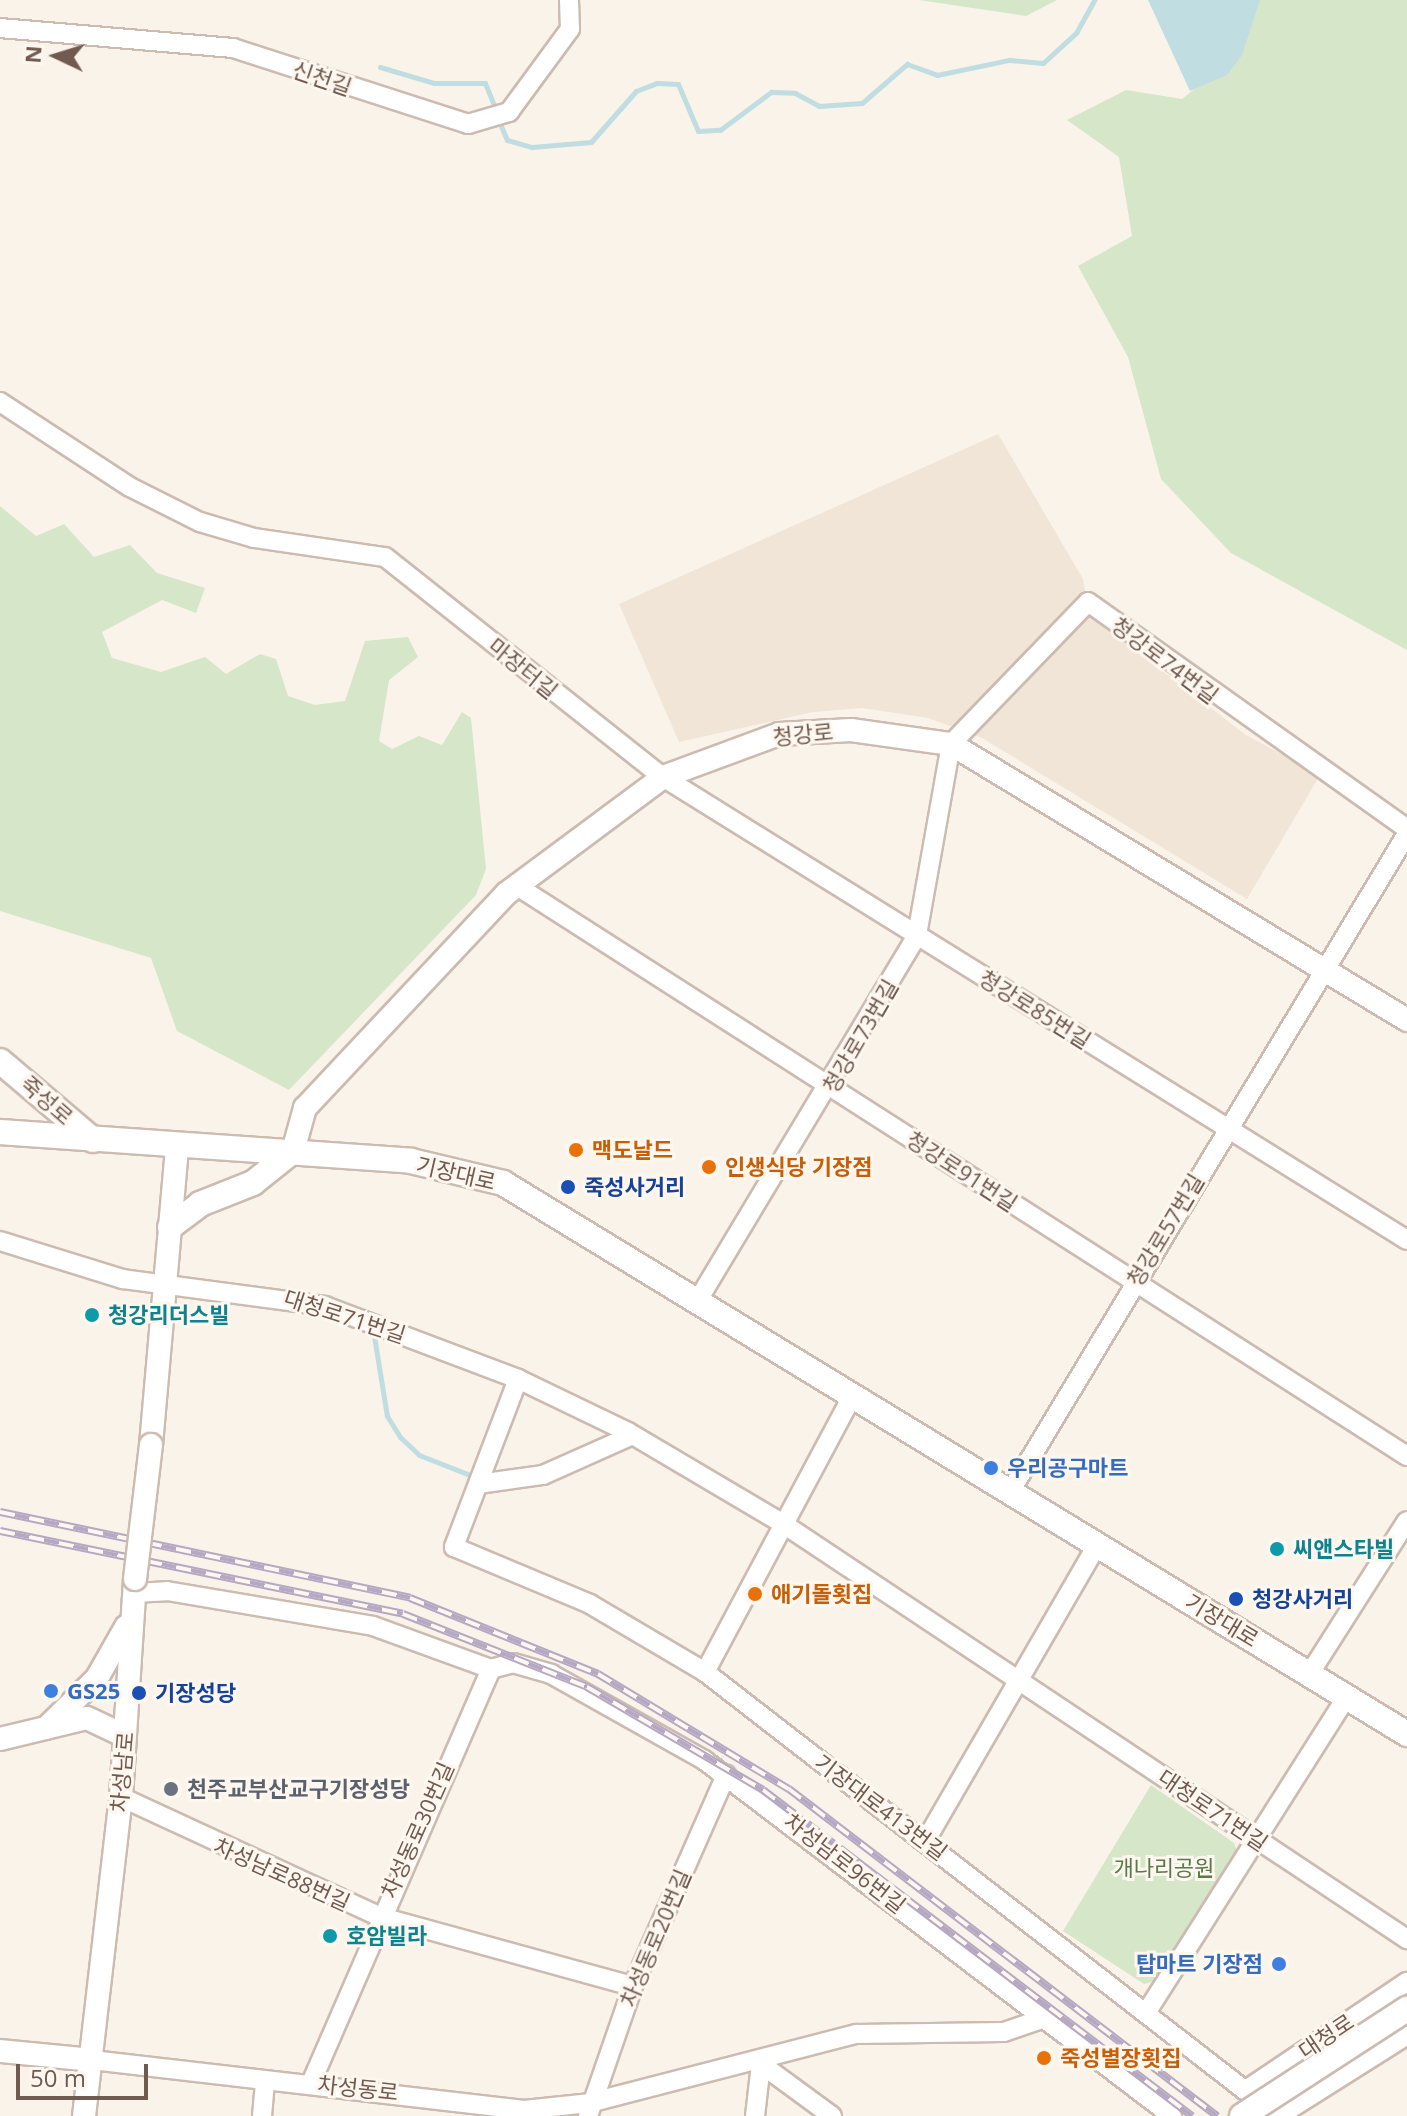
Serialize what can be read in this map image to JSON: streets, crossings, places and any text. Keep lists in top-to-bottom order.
{
  "streets": {
    "main road": ["죽성로", "기장대로"],
    "street": [
      "신천길",
      "청강로74번길",
      "마장터길",
      "청강로",
      "청강로85번길",
      "청강로73번길",
      "청강로91번길",
      "청강로57번길",
      "대청로71번길",
      "차성남로",
      "기장대로413번길",
      "차성동로30번길",
      "차성남로96번길",
      "차성남로88번길",
      "차성동로20번길",
      "대청로",
      "차성동로"
    ]
  },
  "crossings": [
    ["청강로74번길", "청강로"],
    ["청강로74번길", "청강로73번길"],
    ["청강로74번길", "청강로57번길"],
    ["마장터길", "청강로"],
    ["마장터길", "청강로85번길"],
    ["청강로", "청강로85번길"],
    ["청강로", "청강로73번길"],
    ["청강로", "청강로91번길"],
    ["청강로", "기장대로"],
    ["청강로", "청강로57번길"],
    ["청강로85번길", "청강로73번길"],
    ["청강로85번길", "청강로57번길"],
    ["청강로73번길", "청강로91번길"],
    ["청강로73번길", "기장대로"],
    ["죽성로", "기장대로"],
    ["청강로91번길", "청강로57번길"],
    ["기장대로", "청강로57번길"],
    ["기장대로", "차성남로"],
    ["대청로71번길", "차성남로"],
    ["차성남로", "차성남로88번길"],
    ["차성남로", "차성동로"],
    ["기장대로413번길", "대청로"],
    ["차성동로30번길", "차성남로96번길"],
    ["차성동로30번길", "차성남로88번길"],
    ["차성동로30번길", "차성동로"],
    ["차성남로96번길", "차성동로20번길"],
    ["차성남로96번길", "차성동로"],
    ["차성남로88번길", "차성동로20번길"],
    ["차성동로20번길", "차성동로"]
  ],
  "parks": ["개나리공원"],
  "places": [
    "맥도날드",
    "인생식당 기장점",
    "죽성사거리",
    "청강리더스빌",
    "우리공구마트",
    "씨앤스타빌",
    "애기돌횟집",
    "청강사거리",
    "GS25",
    "기장성당",
    "천주교부산교구기장성당",
    "호암빌라",
    "탑마트 기장점",
    "죽성별장횟집"
  ],
  "scale_bar": "50 m",
  "north": "left"
}
